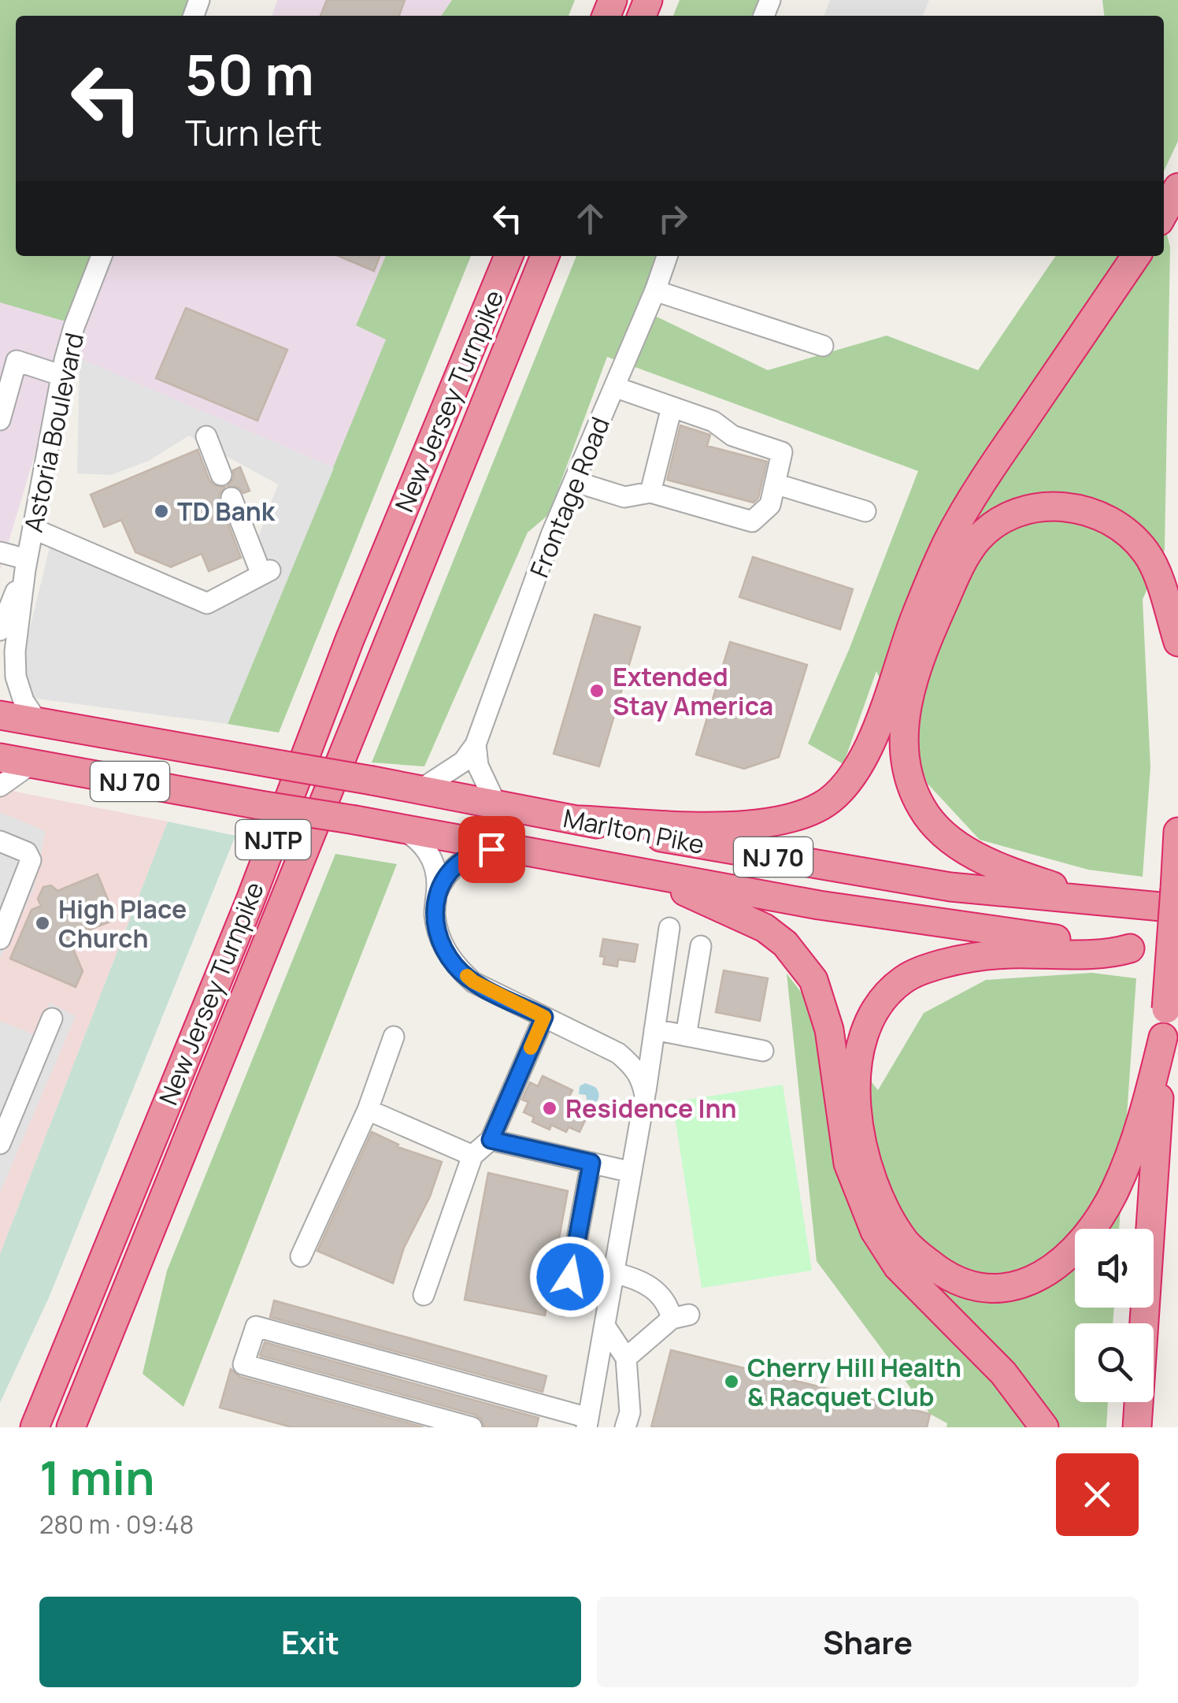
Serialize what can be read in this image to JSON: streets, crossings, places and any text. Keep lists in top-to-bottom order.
{
  "streets": {
    "highway": [
      "New Jersey Turnpike",
      "NJ 70",
      "Marlton Pike",
      "NJTP"
    ],
    "street": ["Astoria Boulevard", "Frontage Road"]
  },
  "crossings": [
    ["Astoria Boulevard", "Marlton Pike"],
    ["Frontage Road", "Marlton Pike"]
  ],
  "places": [
    "TD Bank",
    "Extended Stay America",
    "High Place Church",
    "Residence Inn",
    "Cherry Hill Health & Racquet Club"
  ],
  "page": {
    "turn": ["50 m", "Turn left"],
    "heading": ["1 min", "280 m · 09:48"],
    "buttons": ["Exit", "Share"]
  }
}
